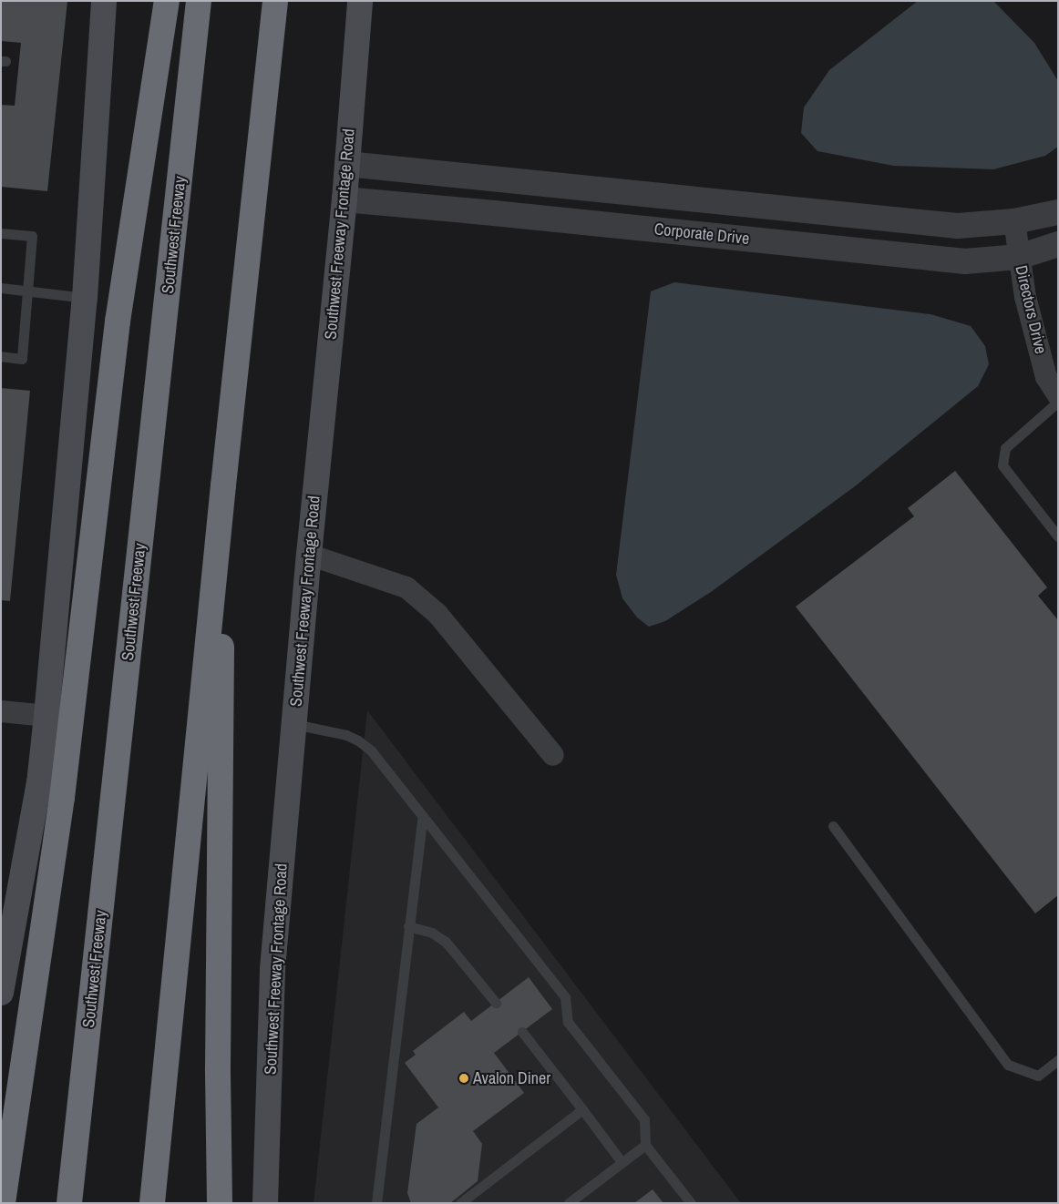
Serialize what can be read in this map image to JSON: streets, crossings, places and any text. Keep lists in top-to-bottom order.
{
  "streets": {
    "highway": ["Southwest Freeway"],
    "main road": ["Southwest Freeway Frontage Road"],
    "street": ["Corporate Drive", "Directors Drive"]
  },
  "crossings": [
    ["Southwest Freeway Frontage Road", "Corporate Drive"],
    ["Corporate Drive", "Directors Drive"]
  ],
  "places": ["Avalon Diner"]
}
